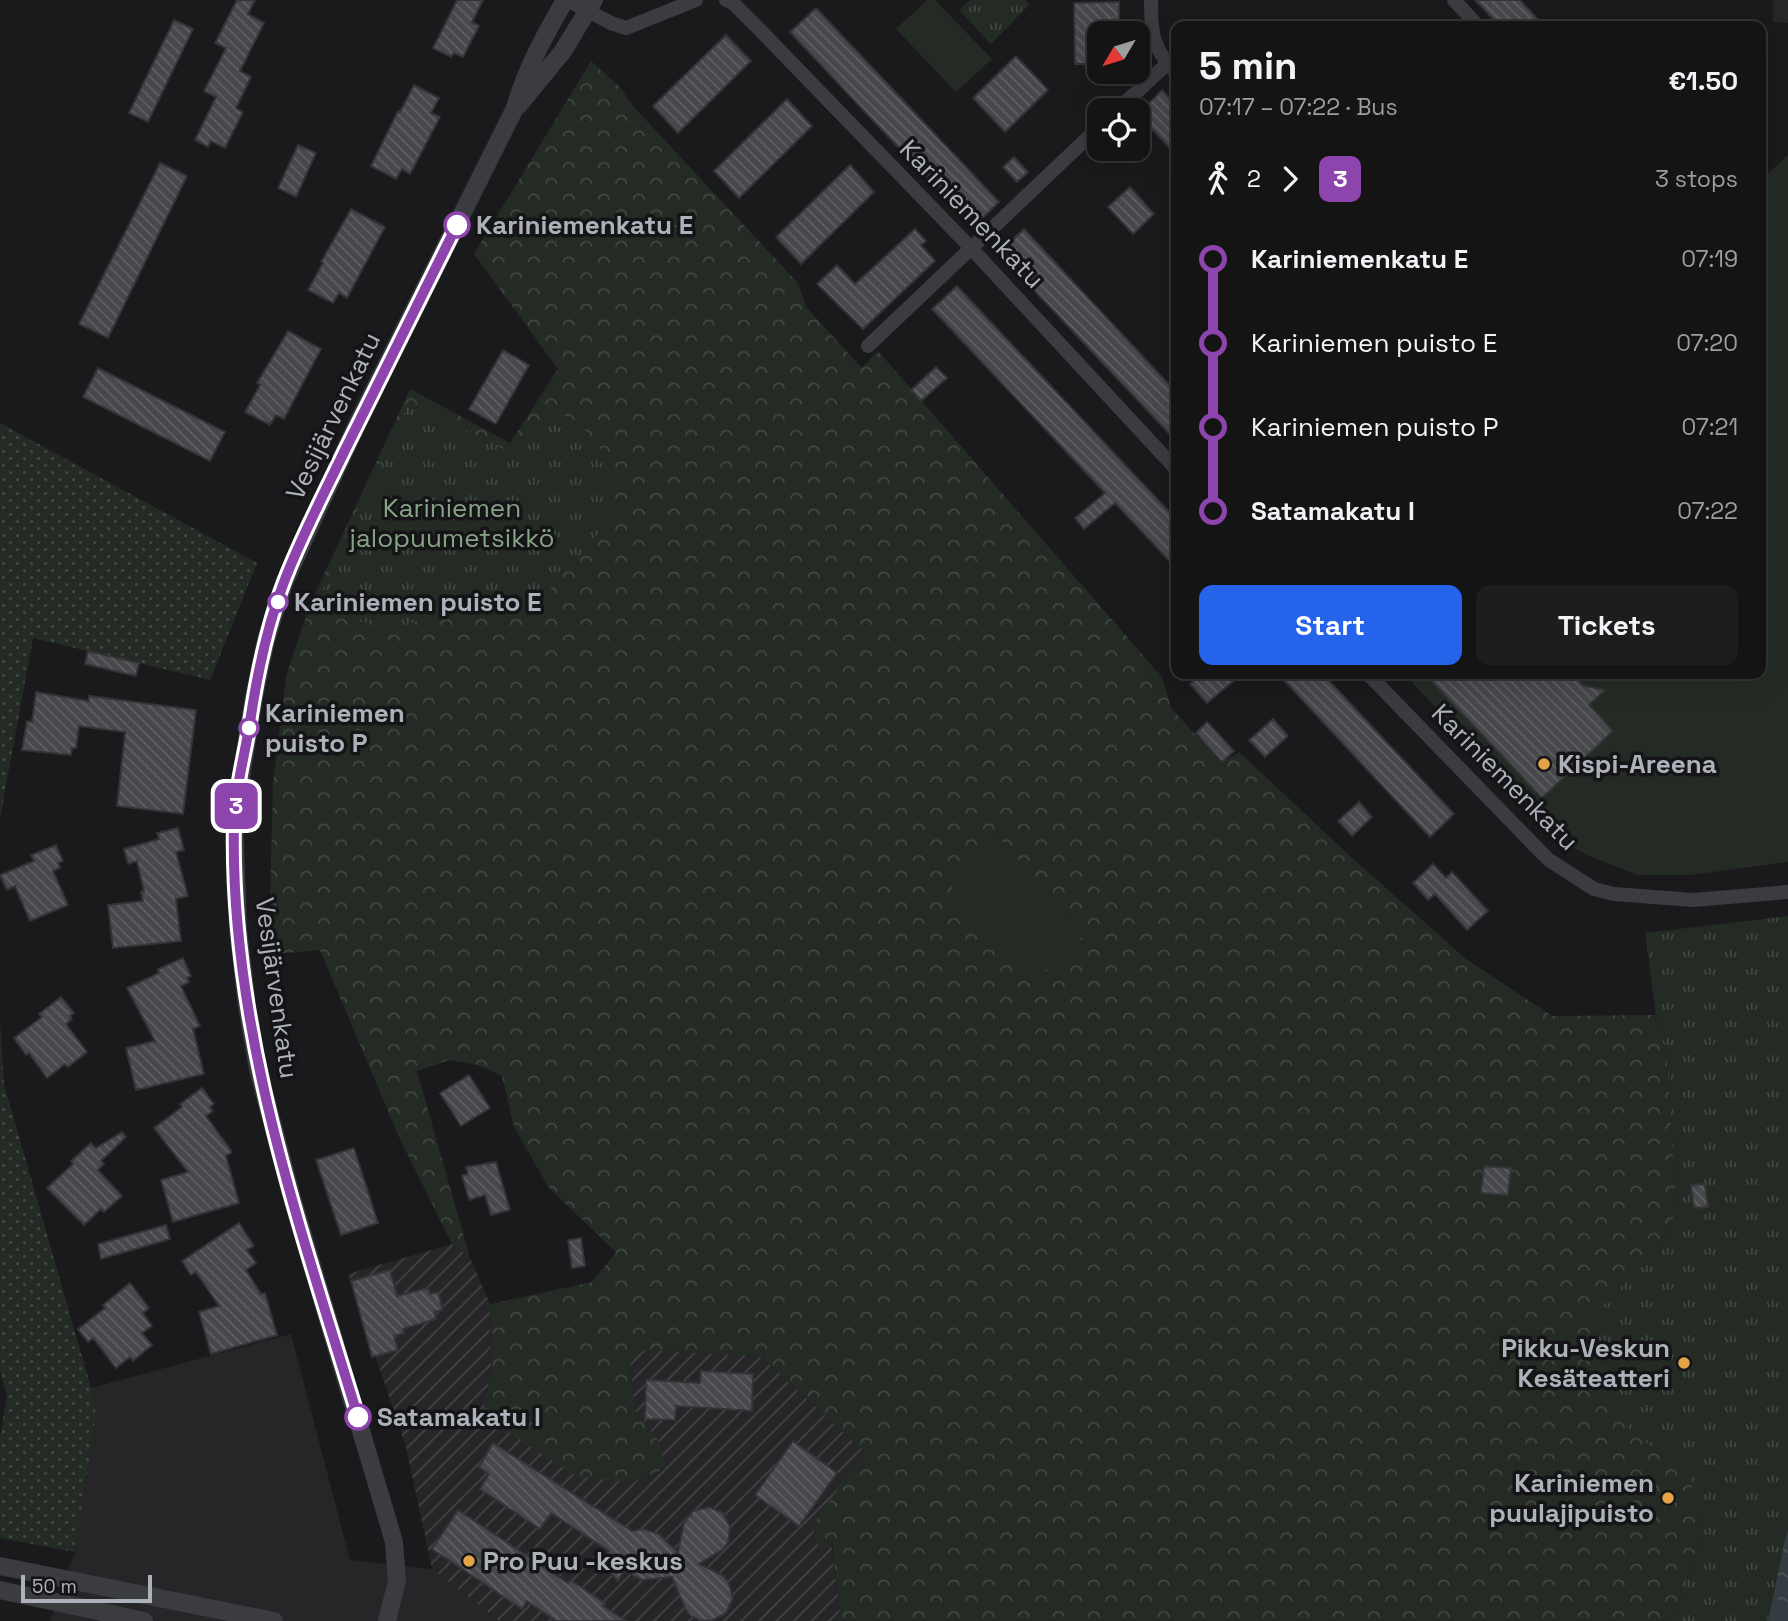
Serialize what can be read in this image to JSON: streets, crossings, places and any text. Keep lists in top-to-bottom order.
{
  "streets": {
    "street": ["Kariniemenkatu", "Vesijärvenkatu"]
  },
  "parks": ["Kariniemen jalopuumetsikkö"],
  "places": [
    "Kariniemenkatu E",
    "Kariniemen puisto E",
    "Kariniemen puisto P",
    "Kispi-Areena",
    "Pikku-Veskun Kesäteatteri",
    "Satamakatu I",
    "Kariniemen puulajipuisto",
    "Pro Puu -keskus"
  ],
  "lines": ["bus line 3"],
  "scale_bar": "50 m",
  "north": "bottom left",
  "page": {
    "on_map": "3",
    "heading": ["5 min", "07:17 – 07:22 · Bus", "€1.50"],
    "legs": ["2", "3", "3 stops"],
    "list": [
      {
        "name": "Kariniemenkatu E",
        "value": "07:19"
      },
      {
        "name": "Kariniemen puisto E",
        "value": "07:20"
      },
      {
        "name": "Kariniemen puisto P",
        "value": "07:21"
      },
      {
        "name": "Satamakatu I",
        "value": "07:22"
      }
    ],
    "buttons": ["Start", "Tickets"],
    "scale": "50 m"
  }
}
